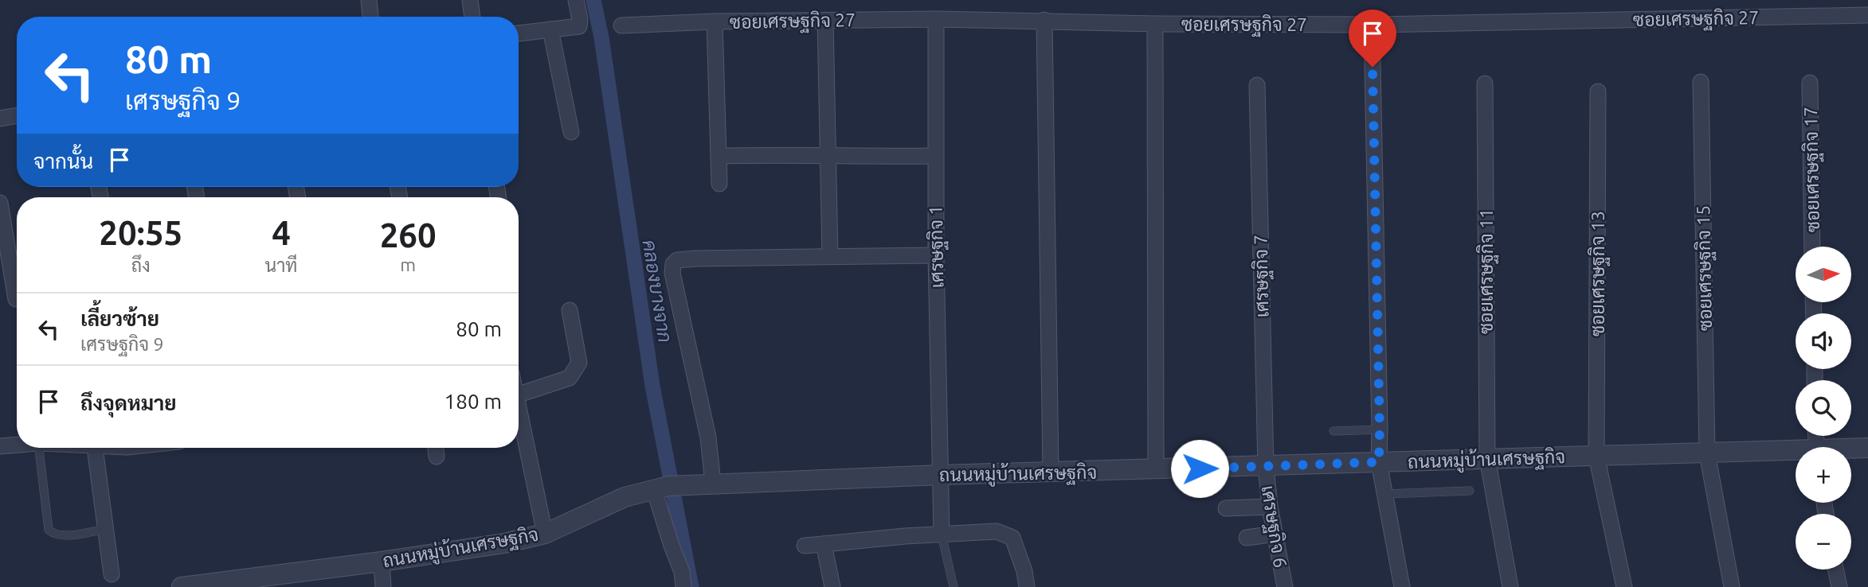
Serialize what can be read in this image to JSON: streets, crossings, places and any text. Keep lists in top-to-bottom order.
{
  "streets": {
    "street": [
      "ซอยเศรษฐกิจ 27",
      "ซอยเศรษฐกิจ 17",
      "เศรษฐกิจ 1",
      "ซอยเศรษฐกิจ 15",
      "ซอยเศรษฐกิจ 11",
      "ซอยเศรษฐกิจ 13",
      "เศรษฐกิจ 7",
      "ถนนหมู่บ้านเศรษฐกิจ",
      "เศรษฐกิจ 6"
    ]
  },
  "crossings": [
    ["ซอยเศรษฐกิจ 27", "เศรษฐกิจ 1"],
    ["เศรษฐกิจ 1", "ถนนหมู่บ้านเศรษฐกิจ"],
    ["ซอยเศรษฐกิจ 15", "ถนนหมู่บ้านเศรษฐกิจ"],
    ["ซอยเศรษฐกิจ 11", "ถนนหมู่บ้านเศรษฐกิจ"],
    ["ซอยเศรษฐกิจ 13", "ถนนหมู่บ้านเศรษฐกิจ"],
    ["เศรษฐกิจ 7", "ถนนหมู่บ้านเศรษฐกิจ"],
    ["เศรษฐกิจ 7", "เศรษฐกิจ 6"],
    ["ถนนหมู่บ้านเศรษฐกิจ", "เศรษฐกิจ 6"]
  ],
  "water": ["คลองบางจาก"],
  "north": "right",
  "page": {
    "turn": ["80 m", "เศรษฐกิจ 9"],
    "then": "จากนั้น",
    "eta": [
      "20:55",
      "ถึง",
      "4",
      "นาที",
      "260",
      "m"
    ],
    "map_buttons": ["+", "−"],
    "list": [
      {
        "name": "เลี้ยวซ้าย",
        "note": "เศรษฐกิจ 9",
        "value": "80 m"
      },
      {
        "name": "ถึงจุดหมาย",
        "value": "180 m"
      }
    ]
  }
}
